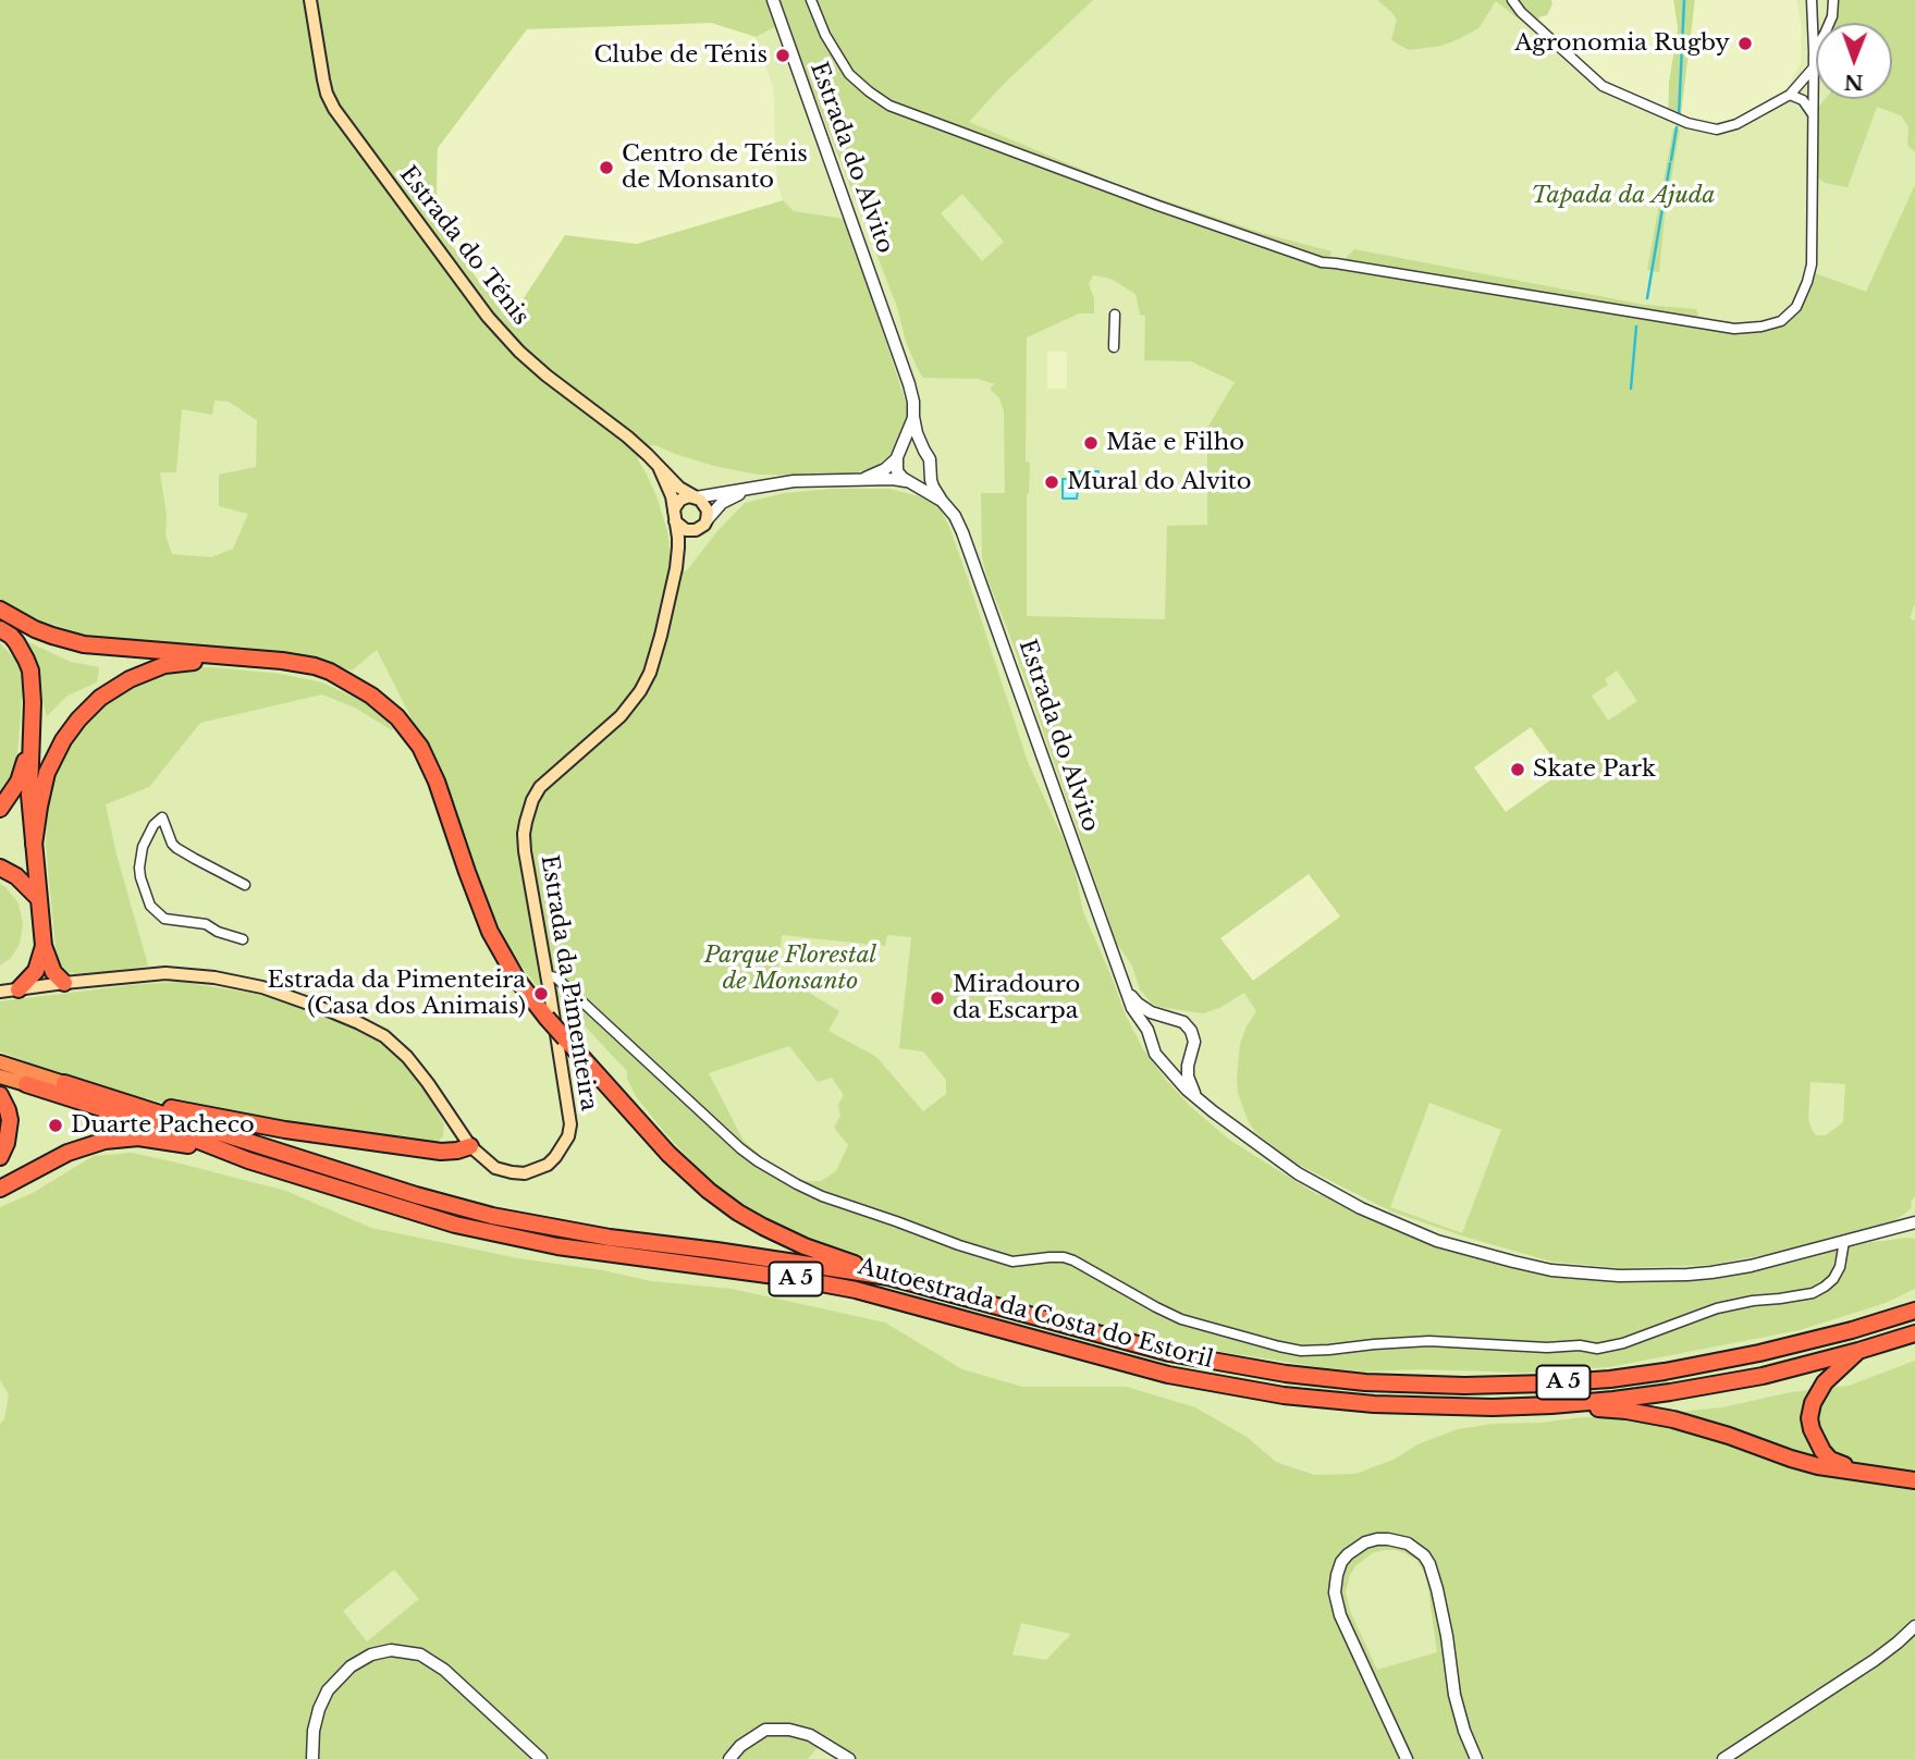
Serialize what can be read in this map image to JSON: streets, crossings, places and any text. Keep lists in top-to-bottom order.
{
  "streets": {
    "highway": ["A 5", "Autoestrada da Costa do Estoril"],
    "main road": ["Estrada do Ténis", "Estrada da Pimenteira"],
    "street": ["Estrada do Alvito"]
  },
  "crossings": [
    ["Estrada do Alvito", "Estrada da Pimenteira"],
    ["Estrada do Ténis", "Estrada da Pimenteira"]
  ],
  "parks": ["Tapada da Ajuda", "Parque Florestal de Monsanto"],
  "places": [
    "Agronomia Rugby",
    "Clube de Ténis",
    "Centro de Ténis de Monsanto",
    "Mãe e Filho",
    "Mural do Alvito",
    "Skate Park",
    "Estrada da Pimenteira (Casa dos Animais)",
    "Miradouro da Escarpa",
    "Duarte Pacheco"
  ],
  "north": "bottom"
}
